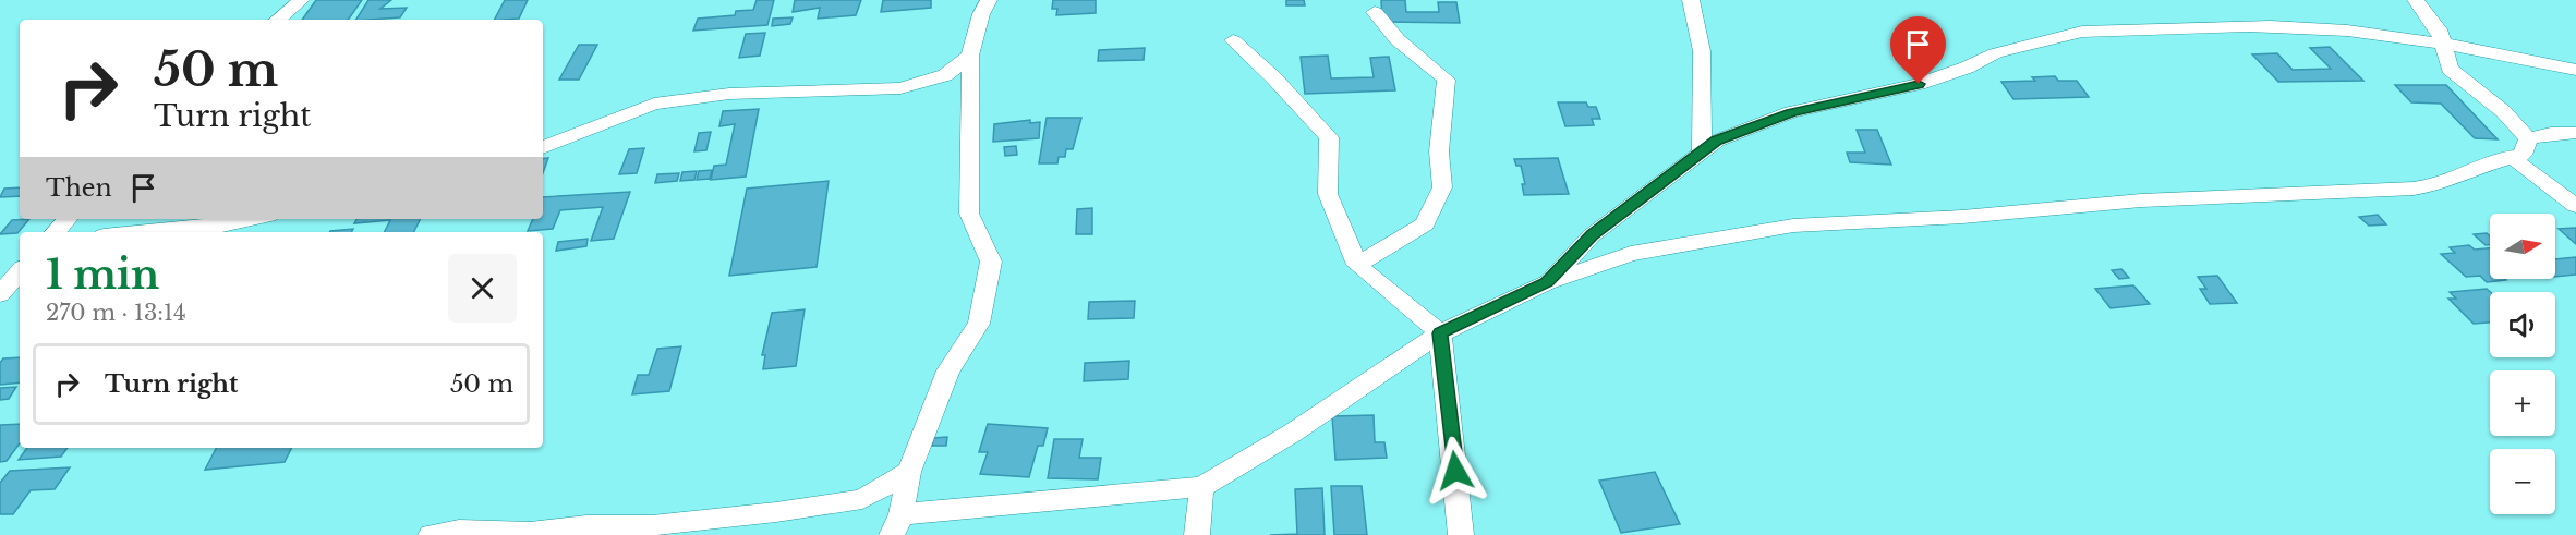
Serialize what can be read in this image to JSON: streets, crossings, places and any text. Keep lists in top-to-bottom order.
{
  "north": "right",
  "page": {
    "turn": ["50 m", "Turn right"],
    "then": "Then",
    "map_buttons": ["+", "−"],
    "heading": ["1 min", "270 m · 13:14"],
    "list": [
      {
        "name": "Turn right",
        "value": "50 m"
      }
    ]
  }
}
